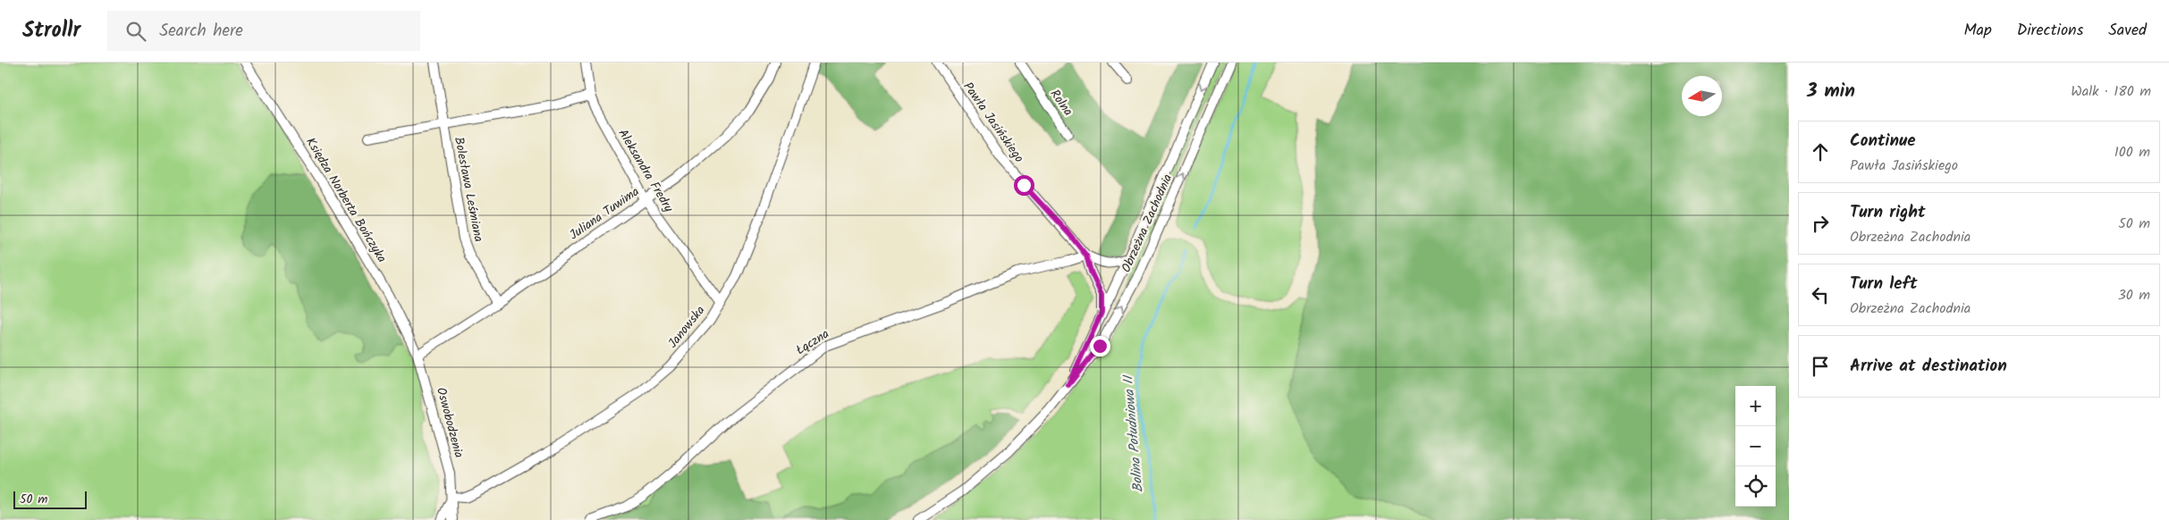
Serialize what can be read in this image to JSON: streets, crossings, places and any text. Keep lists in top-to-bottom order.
{
  "streets": {
    "street": [
      "Rolna",
      "Pawła Jasińskiego",
      "Aleksandra Fredry",
      "Bolesława Leśmiana",
      "Księdza Norberta Bończyka",
      "Juliana Tuwima",
      "Obrzeżna Zachodnia",
      "Janowska",
      "Łączna",
      "Oswobodzenia"
    ]
  },
  "crossings": [
    ["Pawła Jasińskiego", "Obrzeżna Zachodnia"],
    ["Pawła Jasińskiego", "Łączna"],
    ["Aleksandra Fredry", "Bolesława Leśmiana"],
    ["Aleksandra Fredry", "Juliana Tuwima"],
    ["Aleksandra Fredry", "Janowska"],
    ["Bolesława Leśmiana", "Juliana Tuwima"],
    ["Księdza Norberta Bończyka", "Juliana Tuwima"],
    ["Księdza Norberta Bończyka", "Oswobodzenia"],
    ["Juliana Tuwima", "Oswobodzenia"],
    ["Janowska", "Oswobodzenia"]
  ],
  "water": ["Bolina Południowa II"],
  "scale_bar": "50 m",
  "north": "left",
  "page": {
    "header": "Strollr",
    "search": "Search here",
    "nav": ["Map", "Directions", "Saved"],
    "heading": ["3 min", "Walk · 180 m"],
    "list": [
      ["Continue", "Pawła Jasińskiego", "100 m"],
      ["Turn right", "Obrzeżna Zachodnia", "50 m"],
      ["Turn left", "Obrzeżna Zachodnia", "30 m"],
      "Arrive at destination"
    ],
    "map_buttons": ["+", "−"],
    "scale": "50 m"
  }
}
